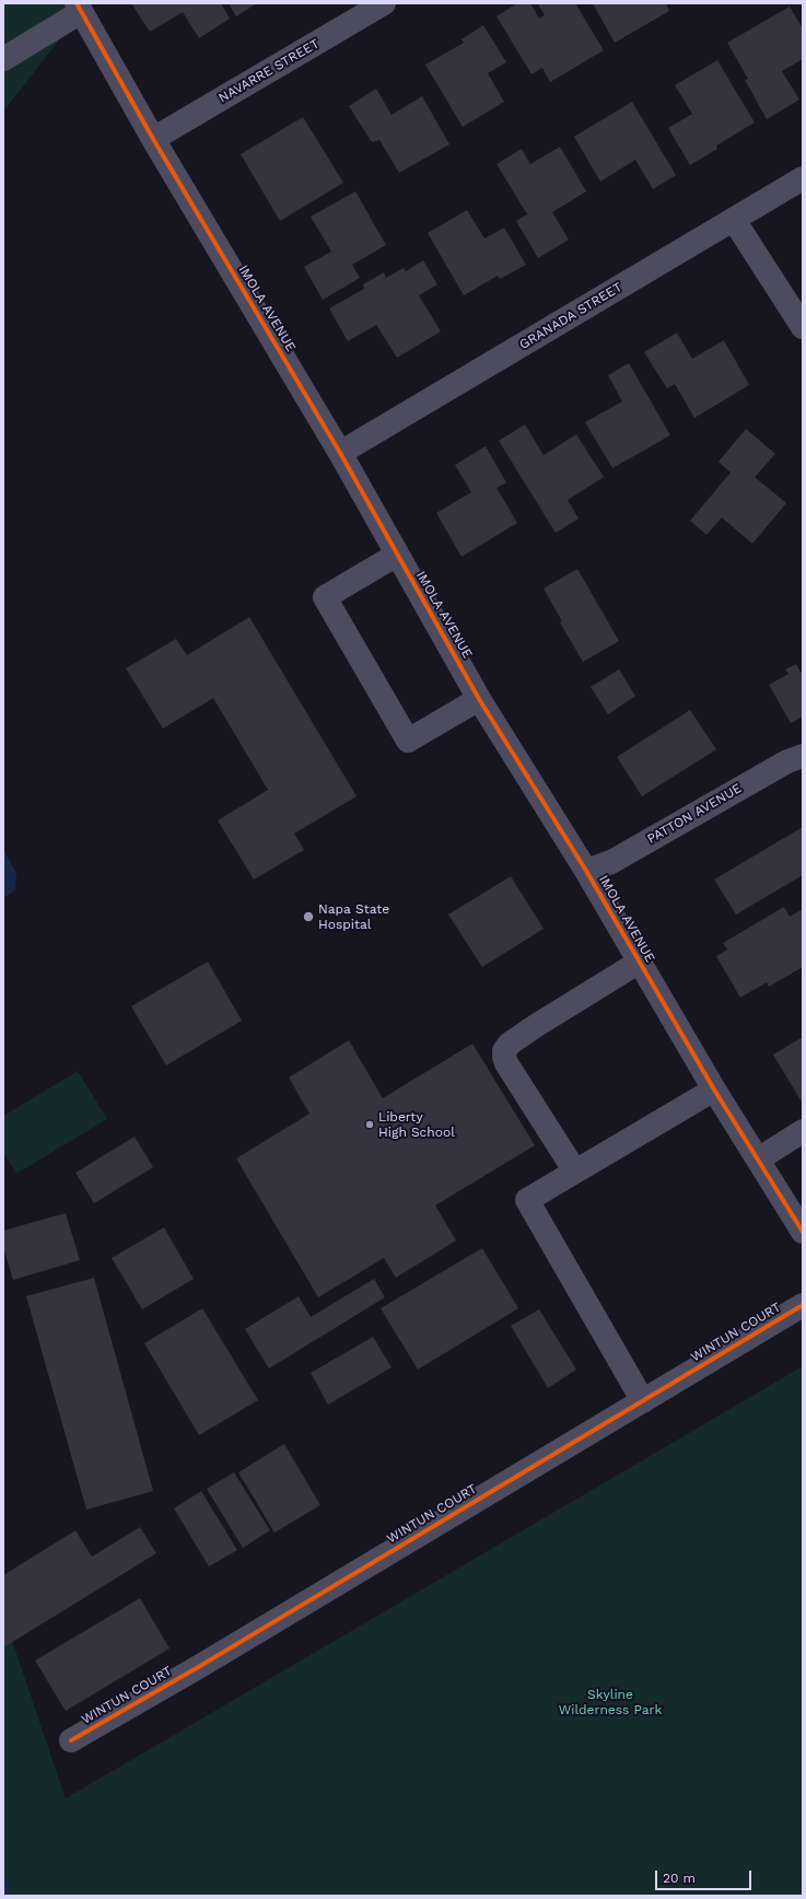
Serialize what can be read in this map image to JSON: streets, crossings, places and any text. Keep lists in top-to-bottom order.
{
  "streets": {
    "street": [
      "NAVARRE STREET",
      "IMOLA AVENUE",
      "GRANADA STREET",
      "PATTON AVENUE",
      "WINTUN COURT"
    ]
  },
  "crossings": [
    ["NAVARRE STREET", "IMOLA AVENUE"],
    ["IMOLA AVENUE", "GRANADA STREET"],
    ["IMOLA AVENUE", "PATTON AVENUE"]
  ],
  "parks": ["Skyline Wilderness Park"],
  "places": ["Napa State Hospital", "Liberty High School"],
  "scale_bar": "20 m"
}
